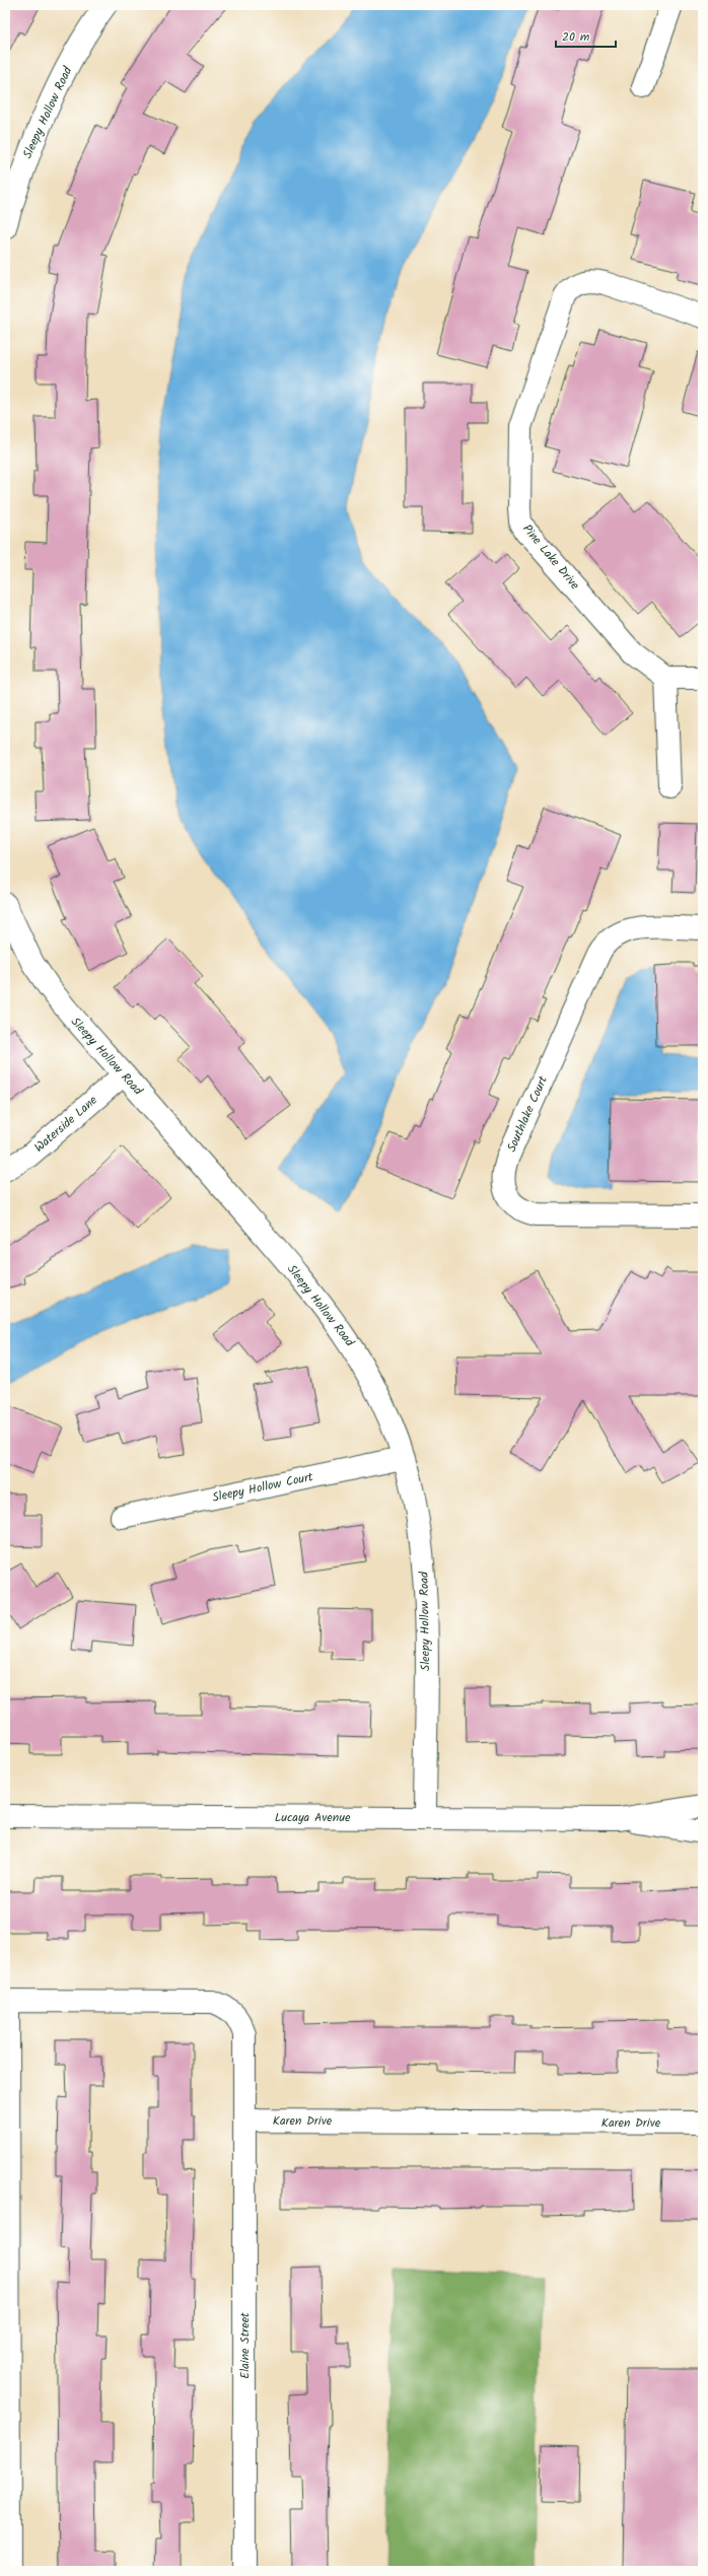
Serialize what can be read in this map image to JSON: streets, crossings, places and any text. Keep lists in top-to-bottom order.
{
  "streets": {
    "street": [
      "Sleepy Hollow Road",
      "Pine Lake Drive",
      "Southlake Court",
      "Waterside Lane",
      "Sleepy Hollow Court",
      "Lucaya Avenue",
      "Karen Drive",
      "Elaine Street"
    ]
  },
  "crossings": [
    ["Sleepy Hollow Road", "Waterside Lane"],
    ["Sleepy Hollow Road", "Sleepy Hollow Court"],
    ["Sleepy Hollow Road", "Lucaya Avenue"],
    ["Karen Drive", "Elaine Street"]
  ],
  "scale_bar": "20 m"
}
